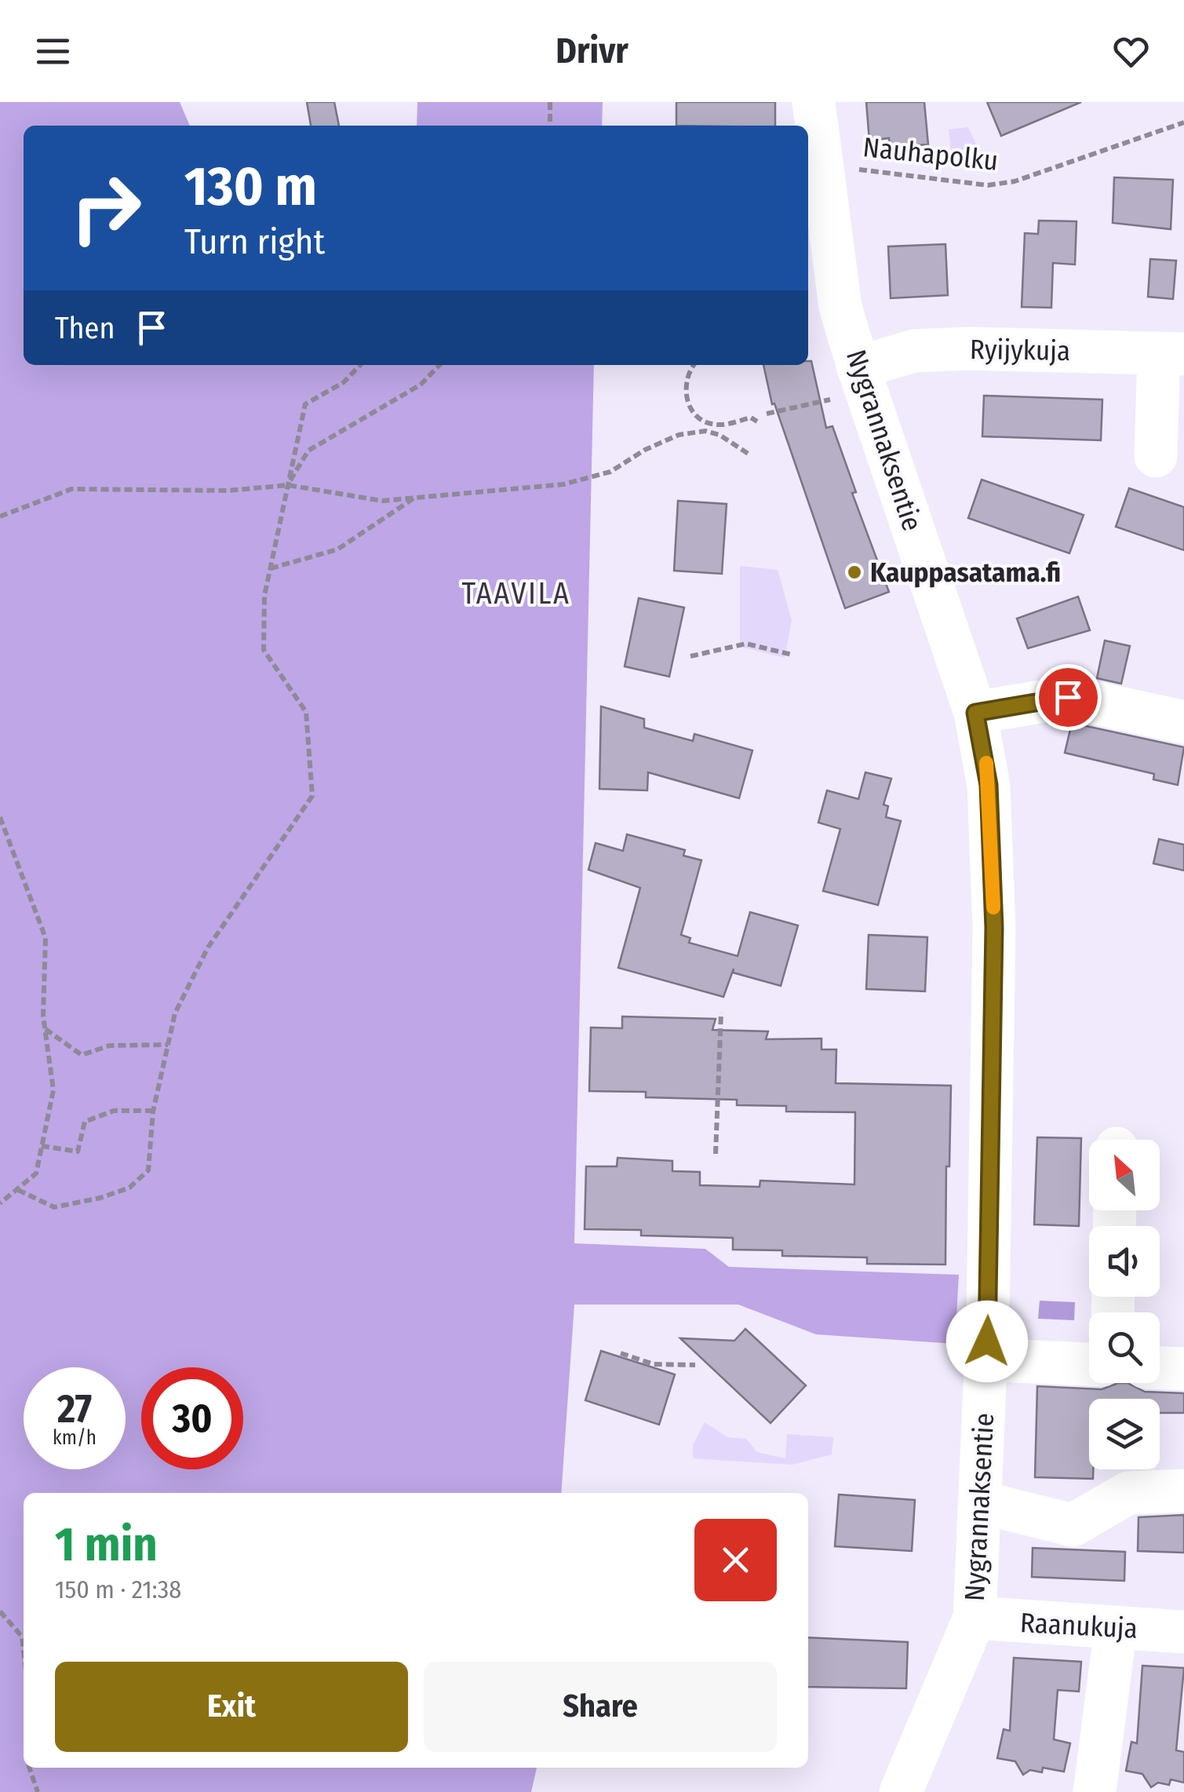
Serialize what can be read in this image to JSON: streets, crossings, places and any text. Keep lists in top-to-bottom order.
{
  "streets": {
    "street": ["Ryijykuja", "Nygrannaksentie", "Raanukuja"],
    "path": ["Nauhapolku"]
  },
  "crossings": [
    ["Nauhapolku", "Nygrannaksentie"],
    ["Ryijykuja", "Nygrannaksentie"],
    ["Nygrannaksentie", "Raanukuja"]
  ],
  "districts": ["TAAVILA"],
  "places": ["Kauppasatama.fi"],
  "north": "top left",
  "page": {
    "header": "Drivr",
    "turn": ["130 m", "Turn right"],
    "then": "Then",
    "speed": "27 km/h",
    "limit": "30",
    "heading": ["1 min", "150 m · 21:38"],
    "buttons": ["Exit", "Share"]
  }
}
